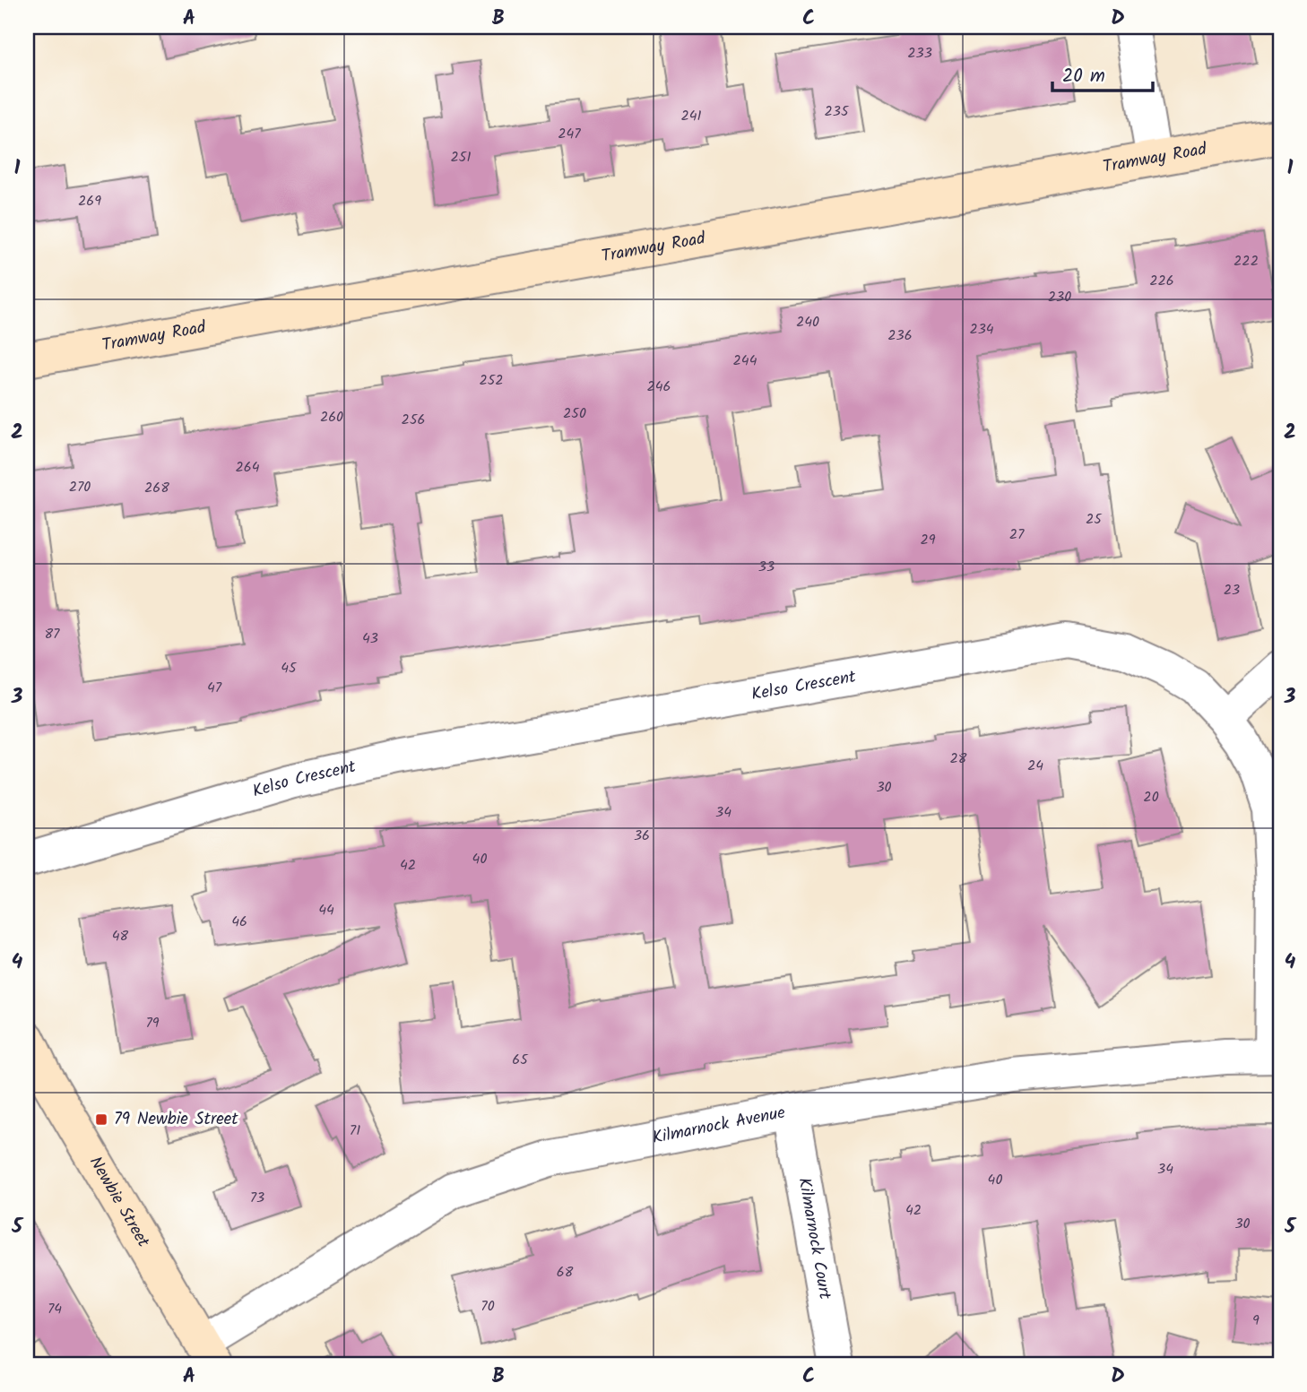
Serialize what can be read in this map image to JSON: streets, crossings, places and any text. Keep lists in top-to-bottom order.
{
  "streets": {
    "street": [
      "Tramway Road",
      "Kelso Crescent",
      "Kilmarnock Avenue",
      "Newbie Street",
      "Kilmarnock Court"
    ]
  },
  "crossings": [
    ["Kelso Crescent", "Kilmarnock Avenue"],
    ["Kilmarnock Avenue", "Newbie Street"],
    ["Kilmarnock Avenue", "Kilmarnock Court"]
  ],
  "places": {
    "transit": ["79 Newbie Street"]
  },
  "house_numbers": [
    "233",
    "235",
    "241",
    "247",
    "251",
    "269",
    "222",
    "226",
    "230",
    "240",
    "234",
    "236",
    "244",
    "252",
    "246",
    "250",
    "260",
    "256",
    "264",
    "270",
    "268",
    "25",
    "27",
    "29",
    "33",
    "23",
    "87",
    "43",
    "45",
    "47",
    "28",
    "24",
    "30",
    "20",
    "34",
    "36",
    "40",
    "42",
    "44",
    "46",
    "48",
    "79",
    "65",
    "71",
    "34",
    "40",
    "73",
    "42",
    "30",
    "68",
    "70",
    "74",
    "9"
  ],
  "scale_bar": "20 m",
  "grid": {
    "columns": [
      "A",
      "B",
      "C",
      "D"
    ],
    "rows": [
      "1",
      "2",
      "3",
      "4",
      "5"
    ]
  }
}
